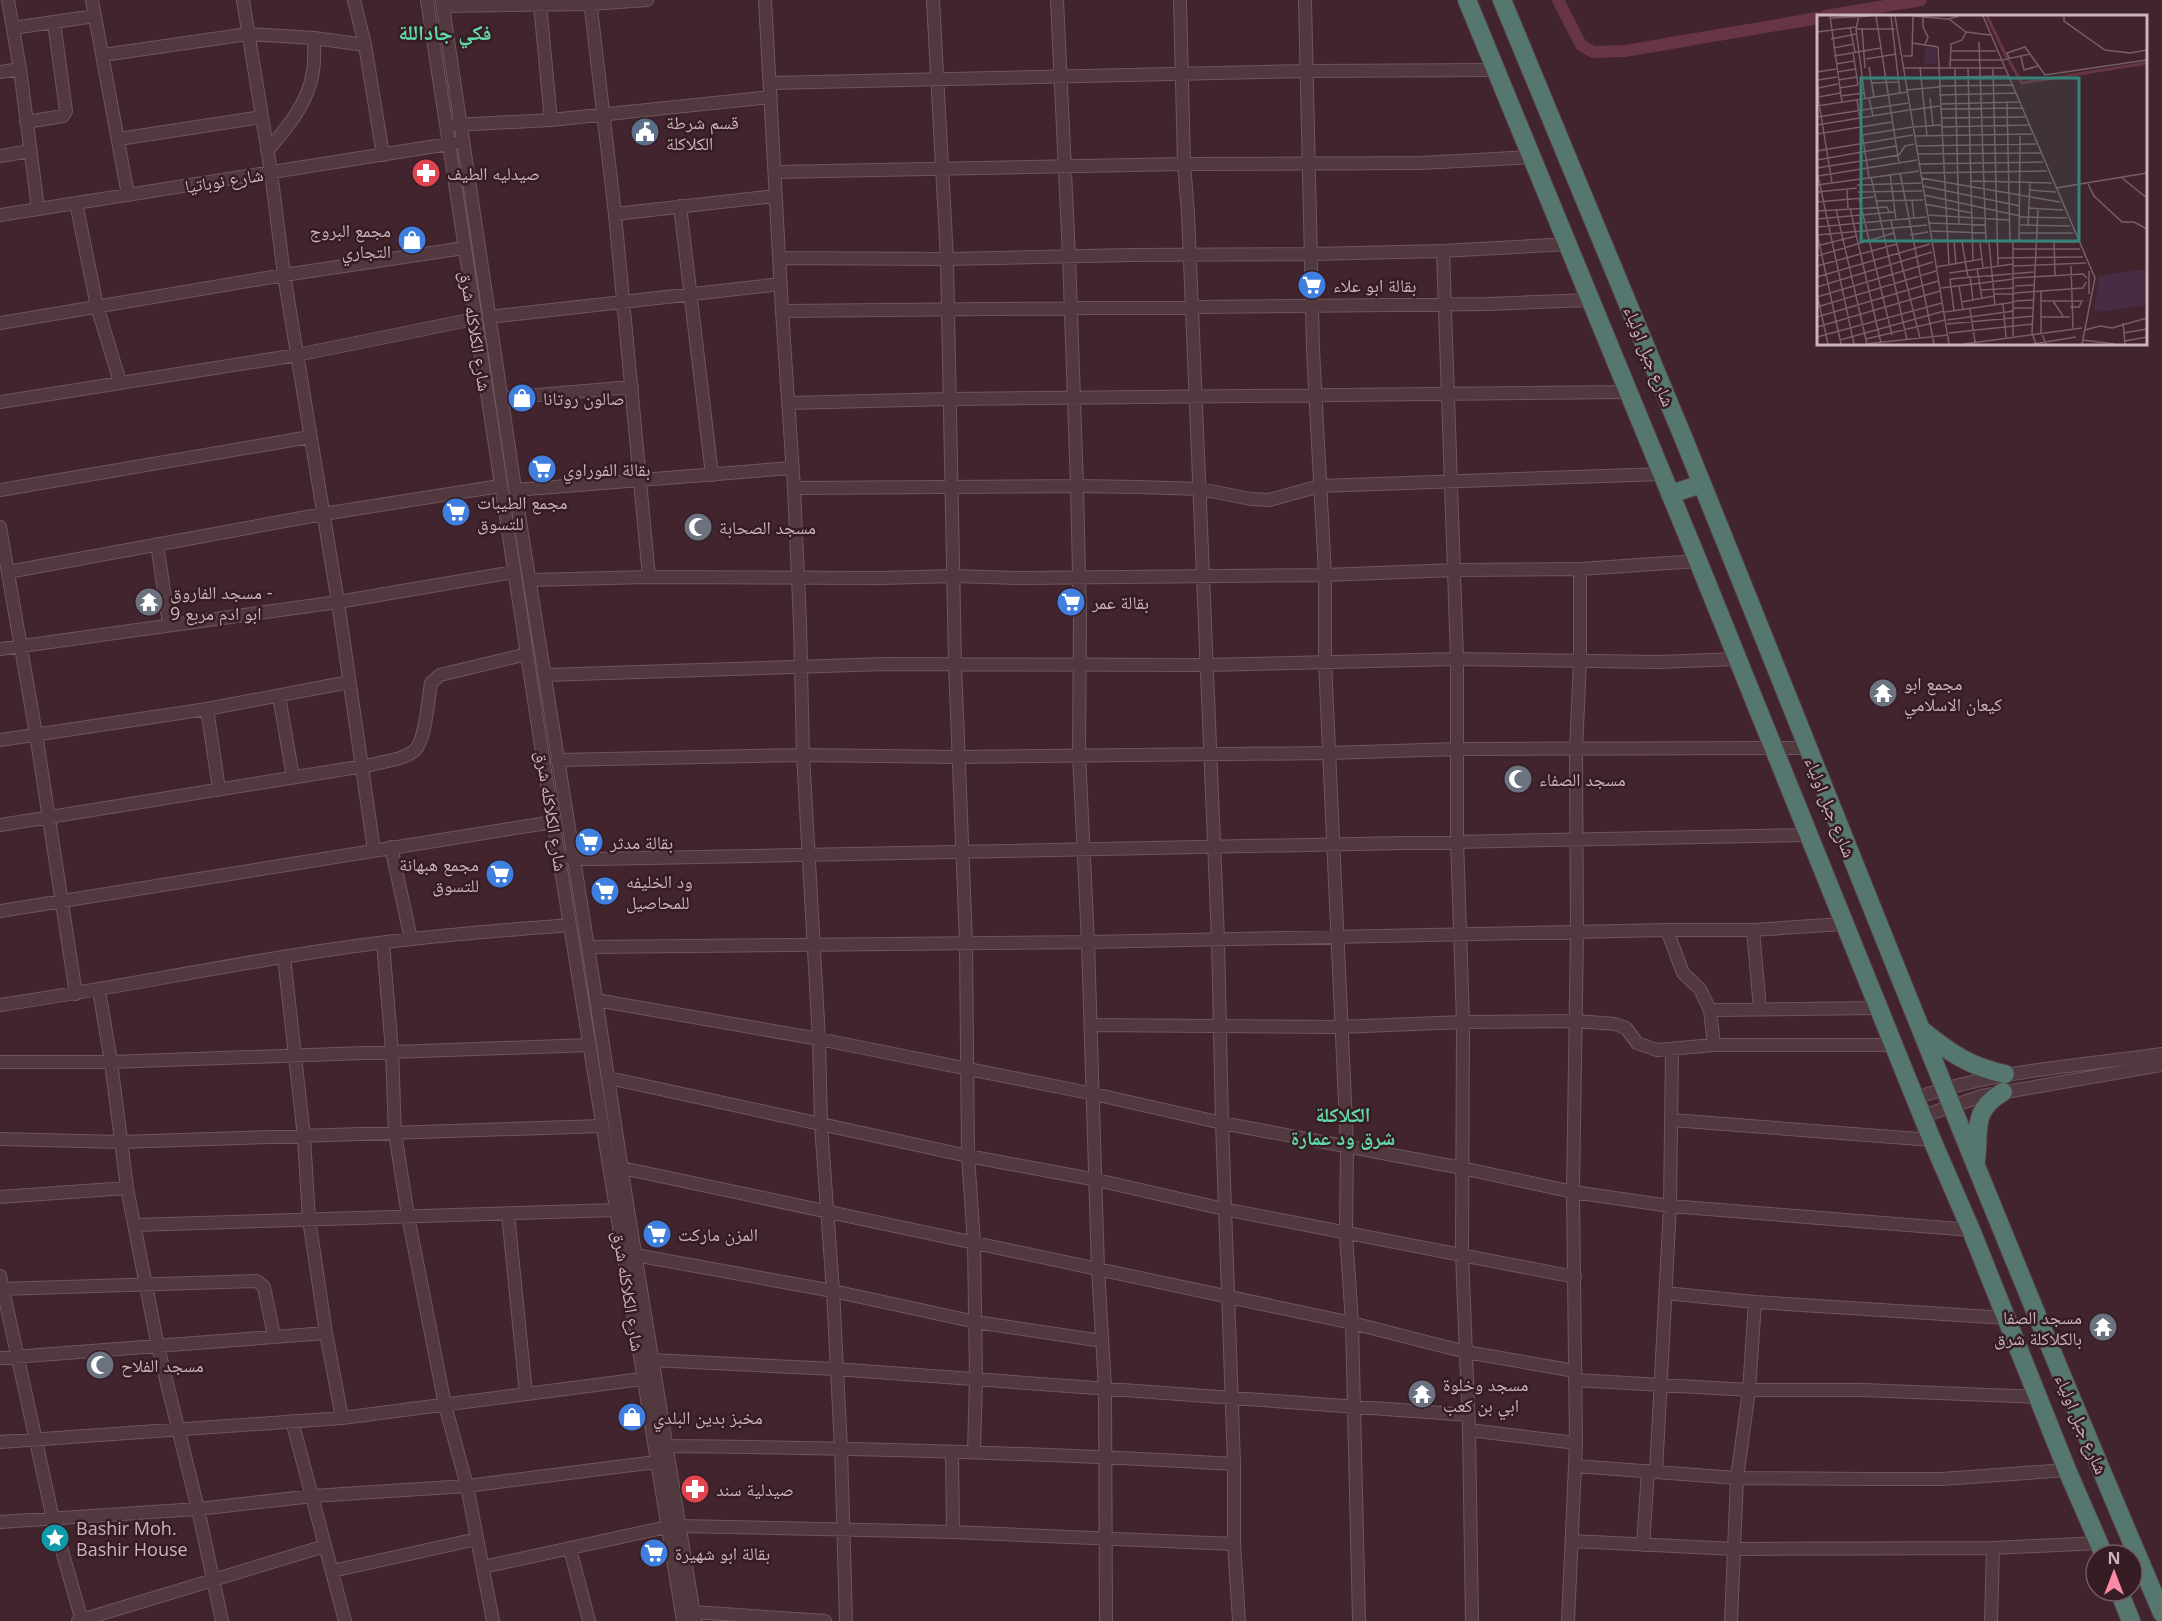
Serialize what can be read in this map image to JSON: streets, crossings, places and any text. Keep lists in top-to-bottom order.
{
  "streets": {
    "highway": ["شارع جبل اولياء"],
    "street": ["شارع نوباتيا", "شارع الكلاكله شرق"]
  },
  "crossings": [
    ["شارع نوباتيا", "شارع الكلاكله شرق"]
  ],
  "districts": ["فكي جاداللة", "الكلاكلة شرق ود عمارة"],
  "places": {
    "public building": ["قسم شرطة الكلاكلة"],
    "pharmacy": ["صيدليه الطيف", "صيدلية سند"],
    "shop": ["مجمع البروج التجاري", "صالون روتانا", "مخبز بدين البلدي"],
    "supermarket": [
      "بقالة ابو علاء",
      "بقالة الفوراوي",
      "مجمع الطيبات للتسوق",
      "بقالة عمر",
      "بقالة مدثر",
      "مجمع هبهانة للتسوق",
      "ود الخليفه للمحاصيل",
      "المزن ماركت",
      "بقالة ابو شهيرة"
    ],
    "mosque": ["مسجد الصحابة", "مسجد الصفاء", "مسجد الفلاح"],
    "temple": [
      "مسجد الفاروق - ابو ادم مربع 9",
      "مجمع ابو كيعان الاسلامي",
      "مسجد الصفا بالكلاكلة شرق",
      "مسجد وخلوة ابي بن كعب"
    ],
    "place": ["Bashir Moh. Bashir House"]
  },
  "north": "top"
}
